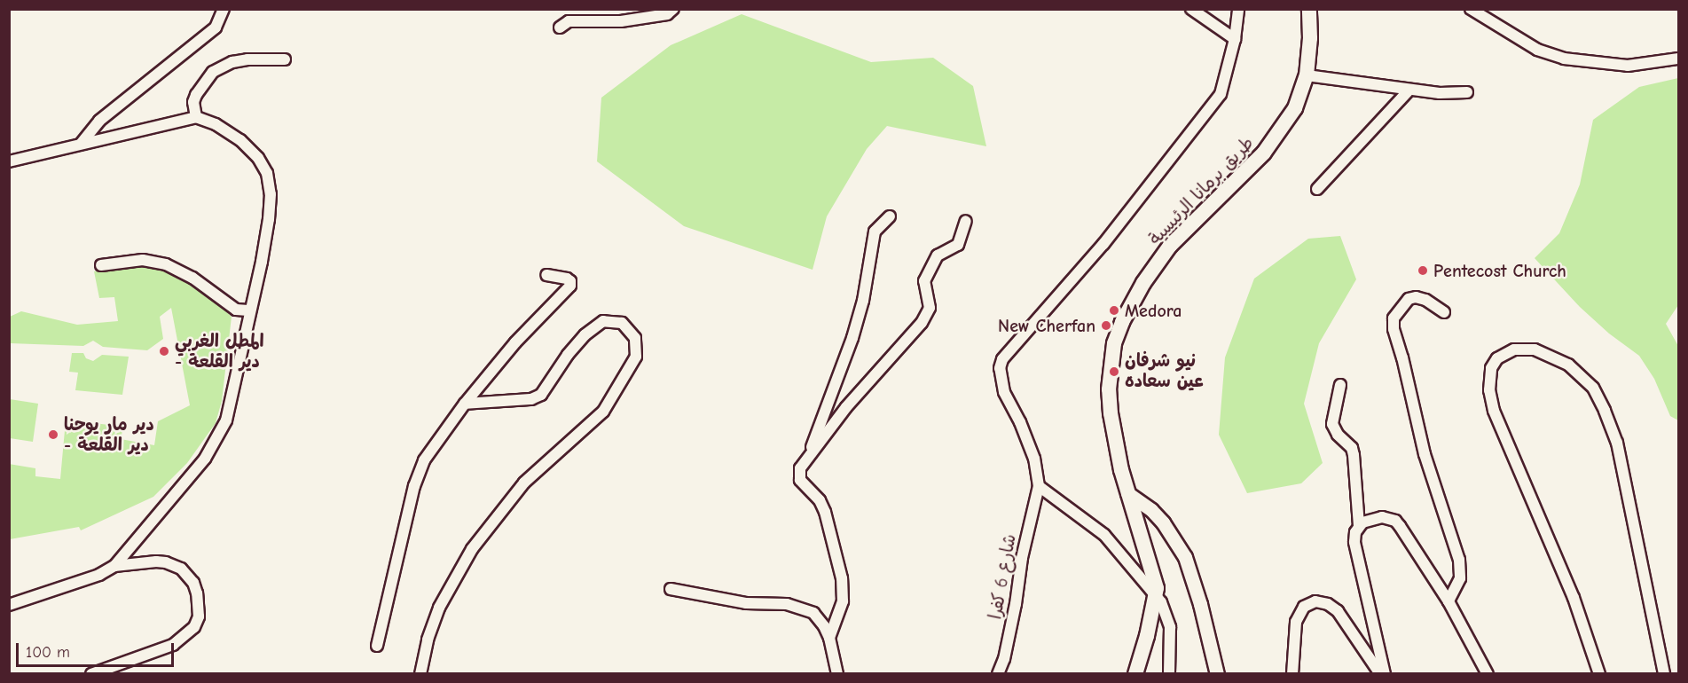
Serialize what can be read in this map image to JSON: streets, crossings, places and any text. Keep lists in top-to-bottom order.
{
  "streets": {
    "main road": ["طريق برمانا الرئيسية"],
    "street": ["شارع 6 كفرا"]
  },
  "places": [
    "Pentecost Church",
    "Medora",
    "New Cherfan",
    "المطل الغربي - دير القلعة",
    "نيو شرفان عين سعاده",
    "دير مار يوحنا - دير القلعة"
  ],
  "scale_bar": "100 m"
}
